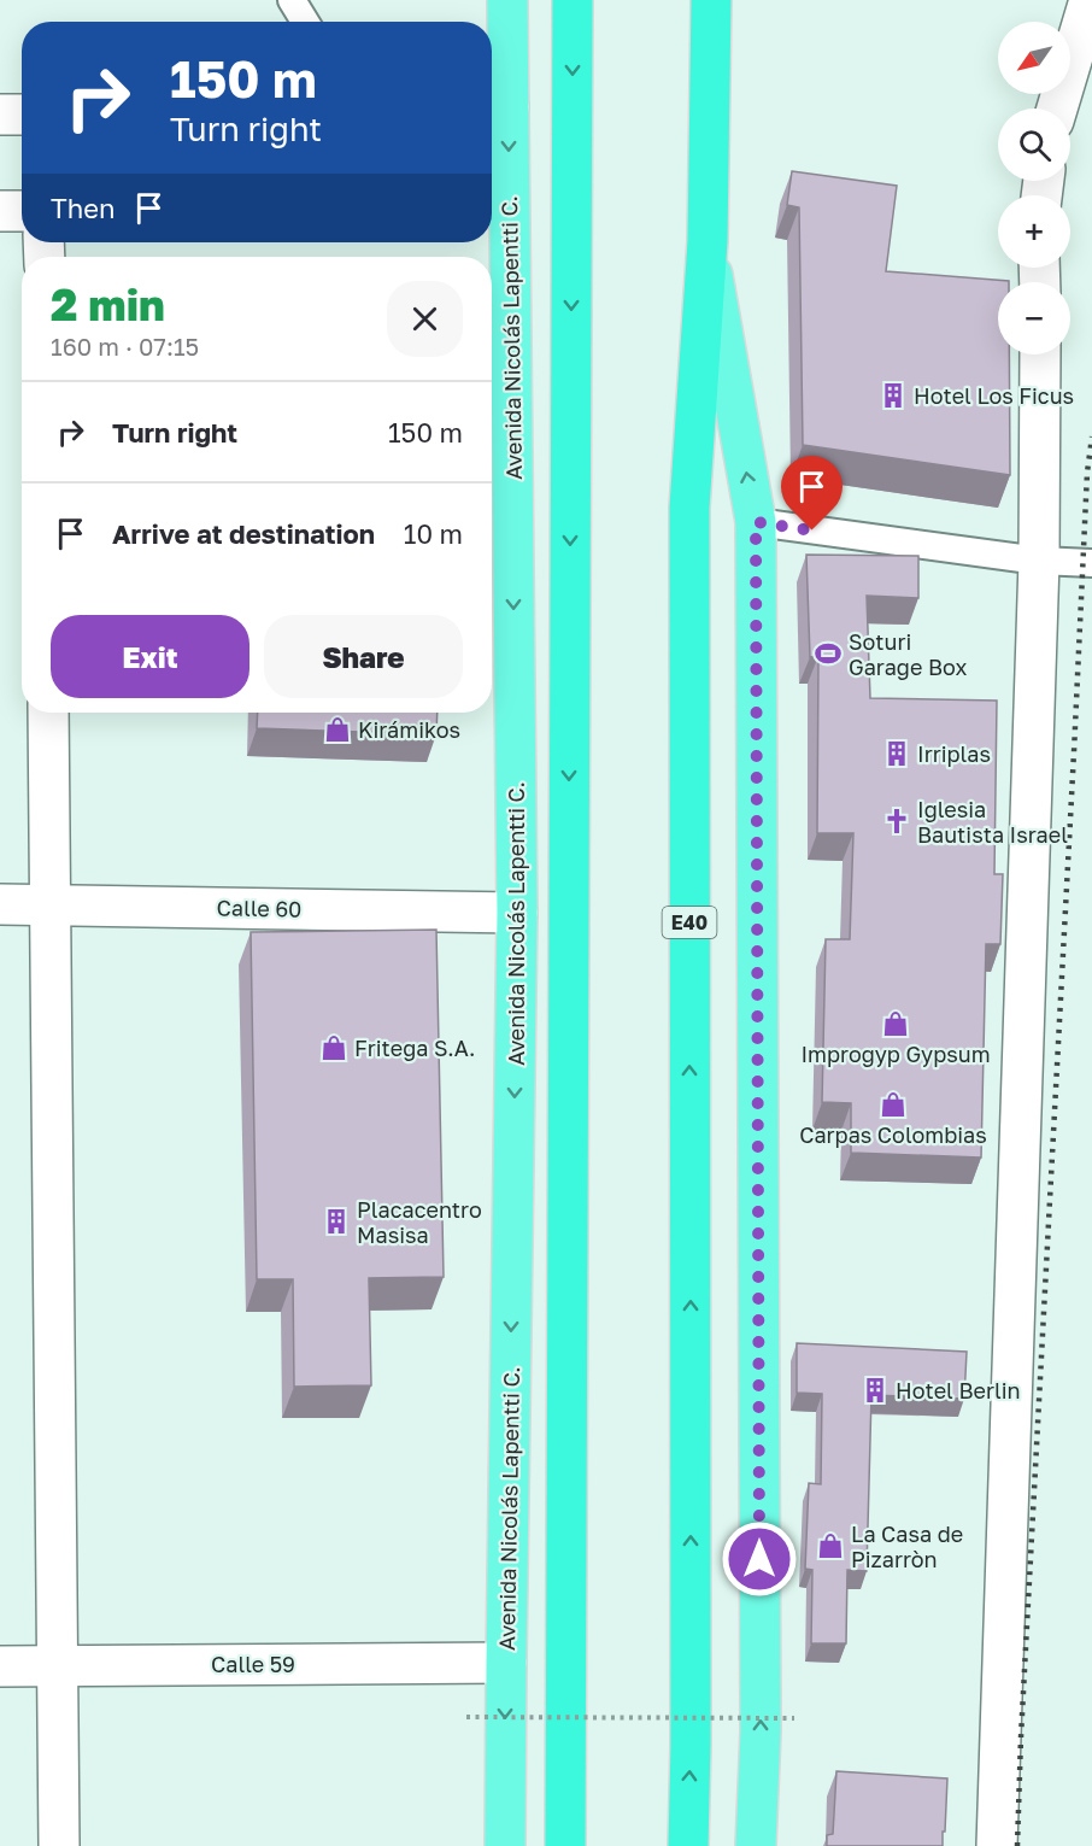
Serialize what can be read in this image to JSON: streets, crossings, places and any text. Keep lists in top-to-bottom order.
{
  "streets": {
    "highway": ["E40"],
    "main road": ["Avenida Nicolás Lapentti C."],
    "street": ["Calle 60", "Calle 59"]
  },
  "crossings": [
    ["Avenida Nicolás Lapentti C.", "Calle 60"],
    ["Avenida Nicolás Lapentti C.", "Calle 59"]
  ],
  "places": {
    "building": [
      "Hotel Los Ficus",
      "Irriplas",
      "Placacentro Masisa",
      "Hotel Berlin"
    ],
    "sports": ["Soturi Garage Box"],
    "shop": [
      "Kirámikos",
      "Improgyp Gypsum",
      "Fritega S.A.",
      "Carpas Colombias",
      "La Casa de Pizarròn"
    ],
    "church": ["Iglesia Bautista Israel"]
  },
  "north": "bottom left",
  "page": {
    "map_buttons": ["+", "−"],
    "turn": ["150 m", "Turn right"],
    "then": "Then",
    "heading": ["2 min", "160 m · 07:15"],
    "list": [
      {
        "name": "Turn right",
        "value": "150 m"
      },
      {
        "name": "Arrive at destination",
        "value": "10 m"
      }
    ],
    "buttons": ["Exit", "Share"]
  }
}
